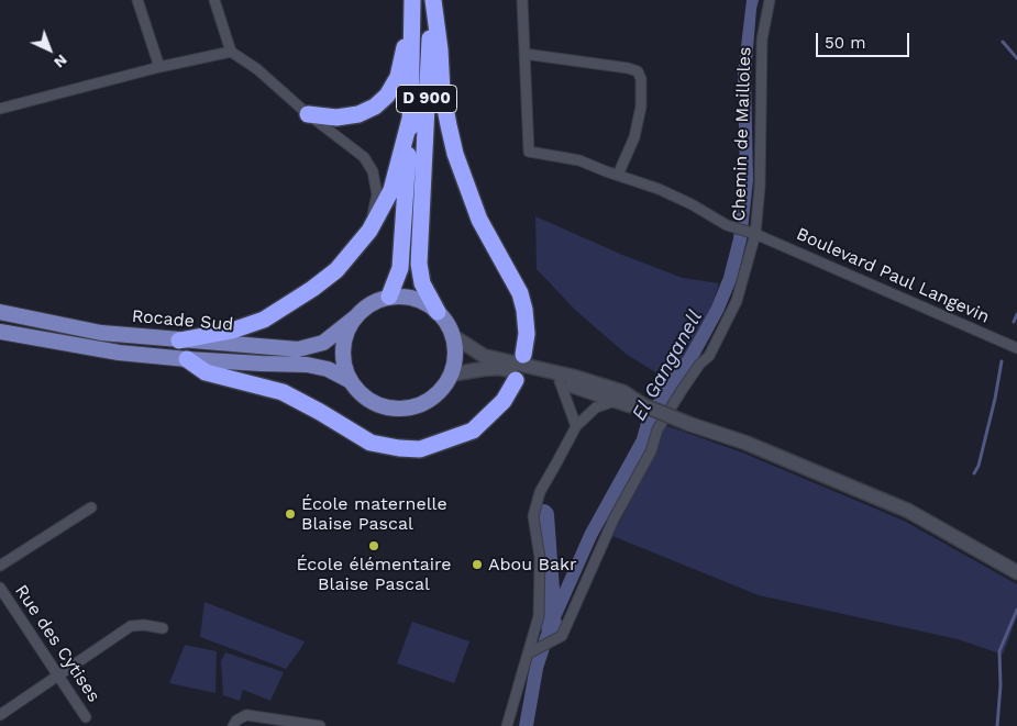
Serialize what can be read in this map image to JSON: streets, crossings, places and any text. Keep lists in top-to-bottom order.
{
  "streets": {
    "highway": ["D 900"],
    "main road": ["Rocade Sud"],
    "street": ["Chemin de Mailloles", "Boulevard Paul Langevin", "Rue des Cytises"]
  },
  "crossings": [
    ["D 900", "Rocade Sud"],
    ["Chemin de Mailloles", "Boulevard Paul Langevin"]
  ],
  "water": ["El Ganganell"],
  "places": ["École maternelle Blaise Pascal", "École élémentaire Blaise Pascal", "Abou Bakr"],
  "scale_bar": "50 m",
  "north": "bottom right"
}
